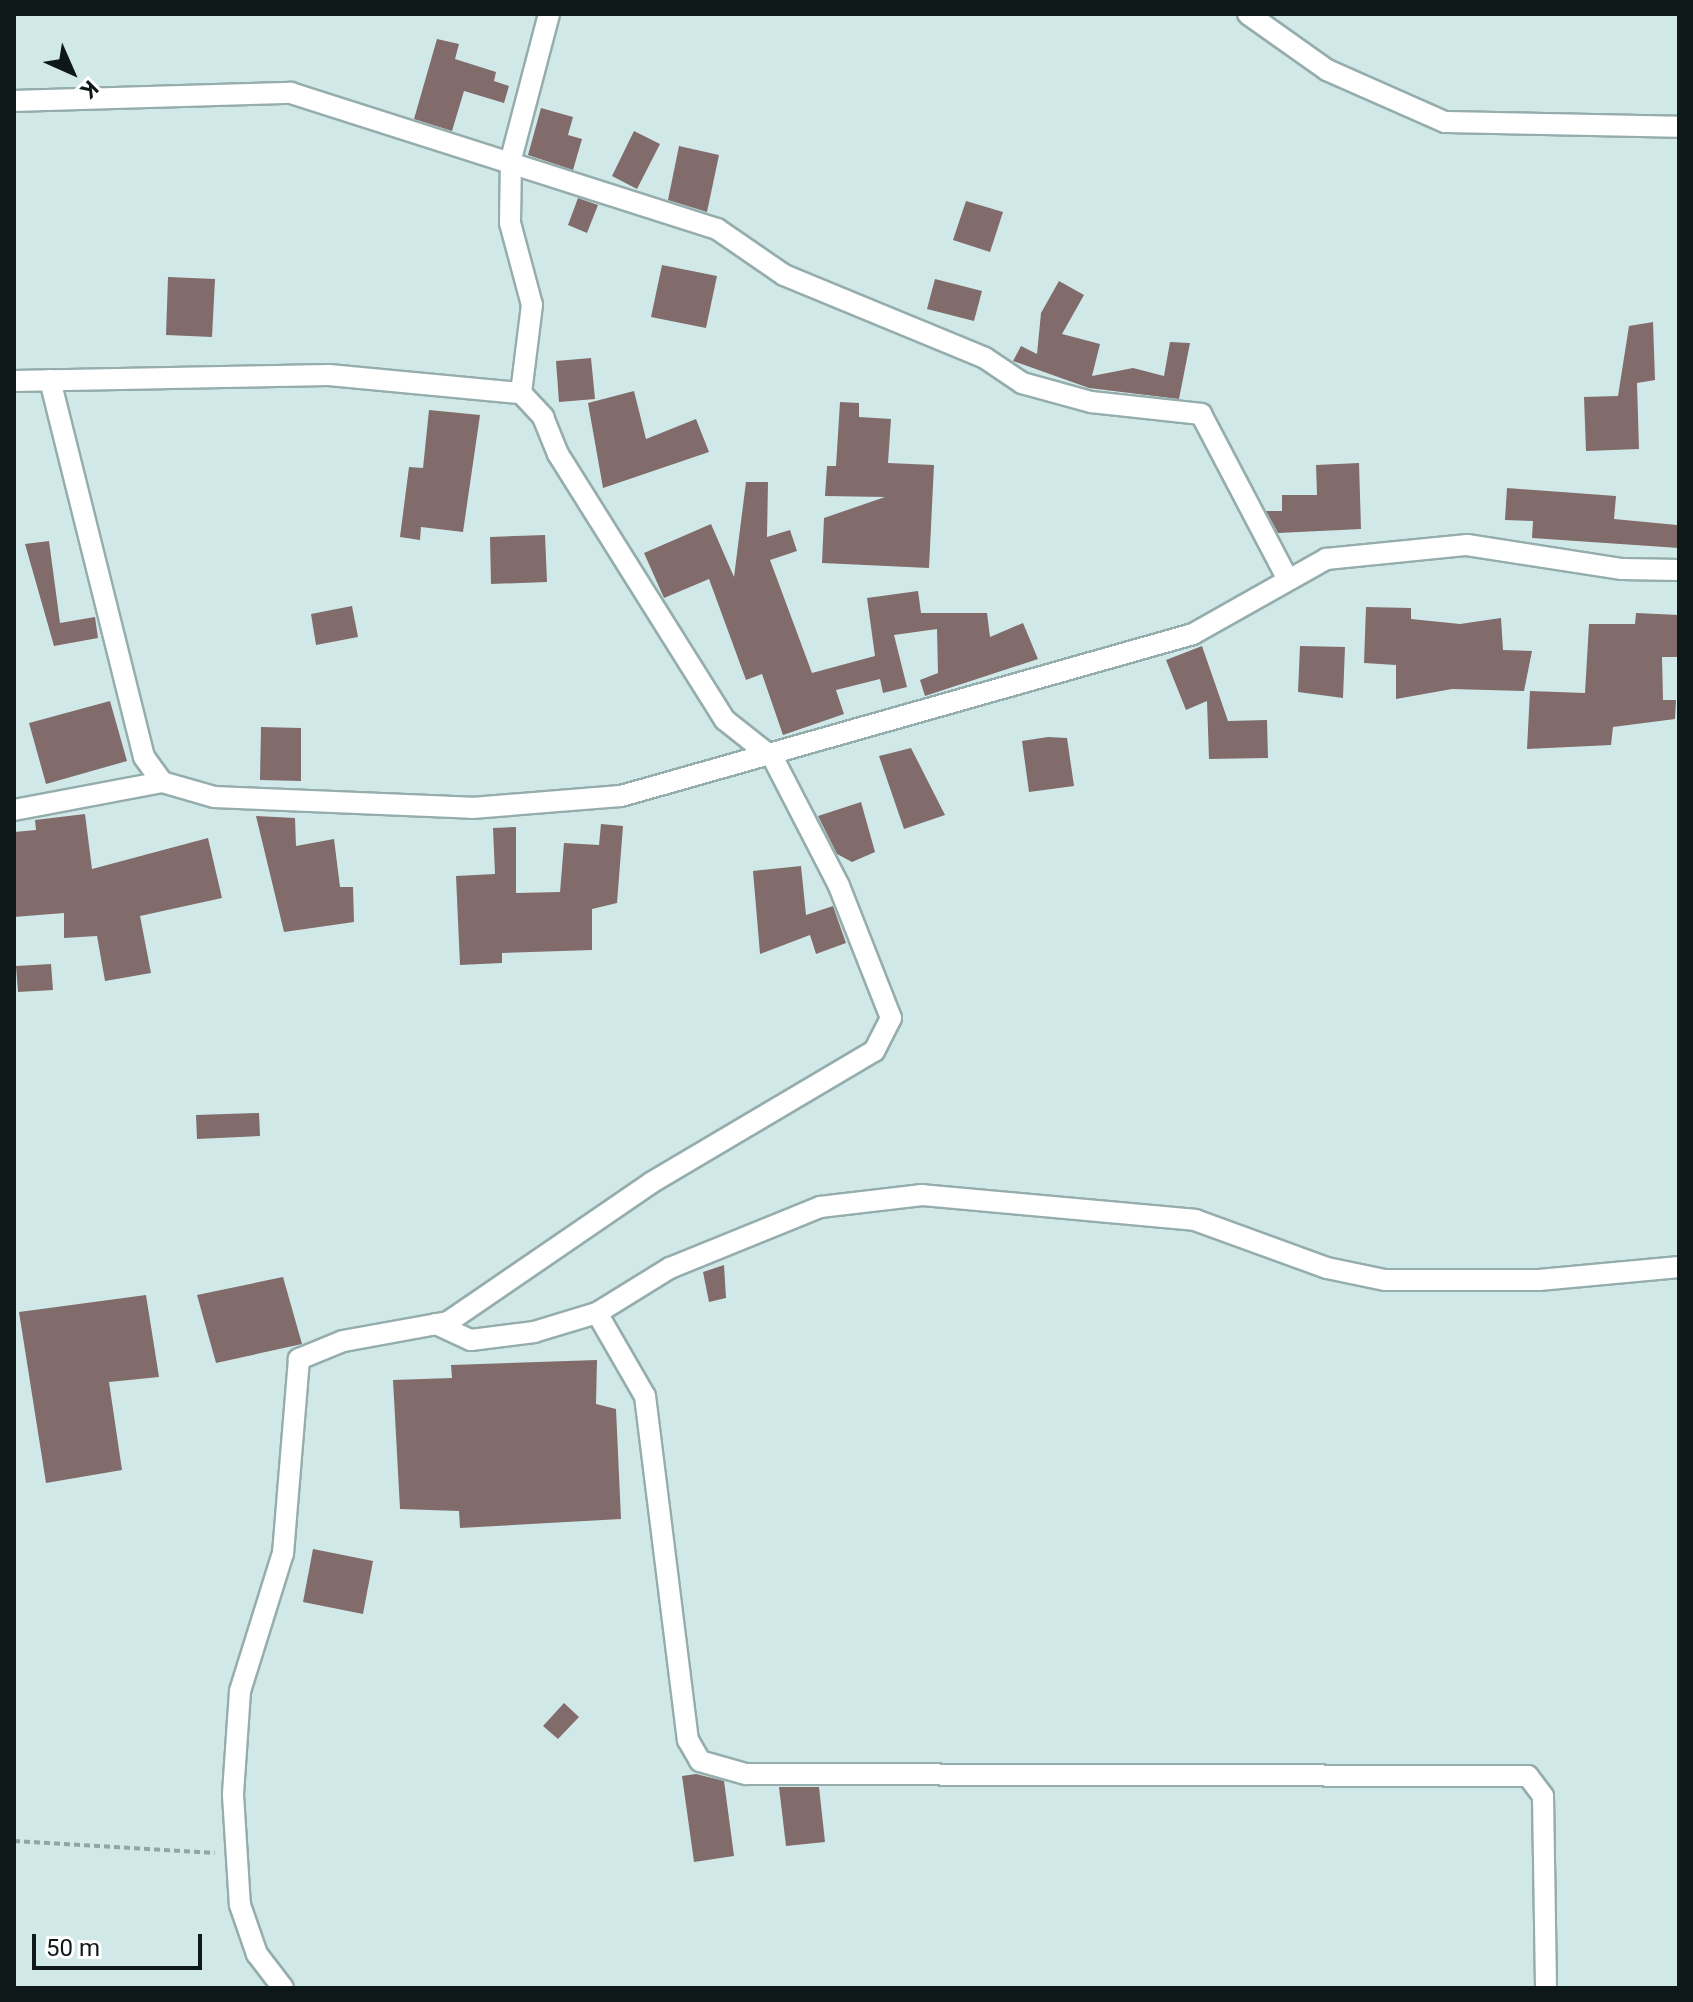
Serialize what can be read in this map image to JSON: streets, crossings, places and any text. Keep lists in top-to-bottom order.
{
  "scale_bar": "50 m",
  "north": "bottom right"
}
